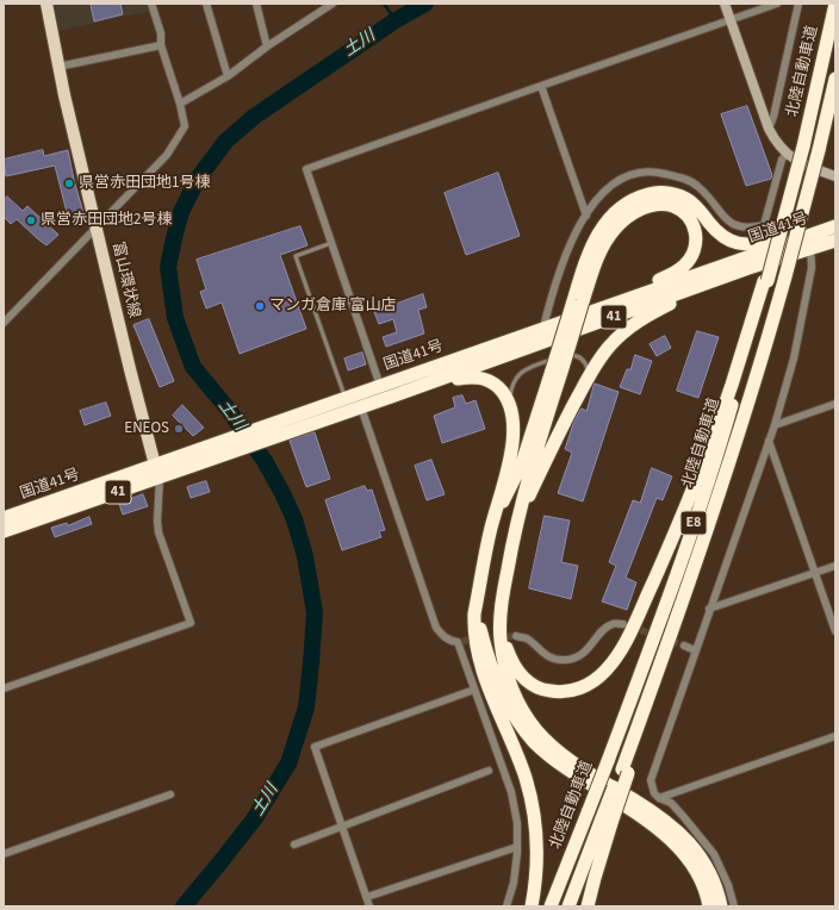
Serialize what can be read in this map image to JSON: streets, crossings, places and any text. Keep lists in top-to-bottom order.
{
  "streets": {
    "highway": [
      "北陸自動車道",
      "国道41号",
      "41",
      "E8"
    ],
    "main road": ["富山環状線"]
  },
  "crossings": [
    ["国道41号", "富山環状線"]
  ],
  "water": ["土川"],
  "places": [
    "県営赤田団地1号棟",
    "県営赤田団地2号棟",
    "マンガ倉庫 富山店",
    "ENEOS"
  ]
}
